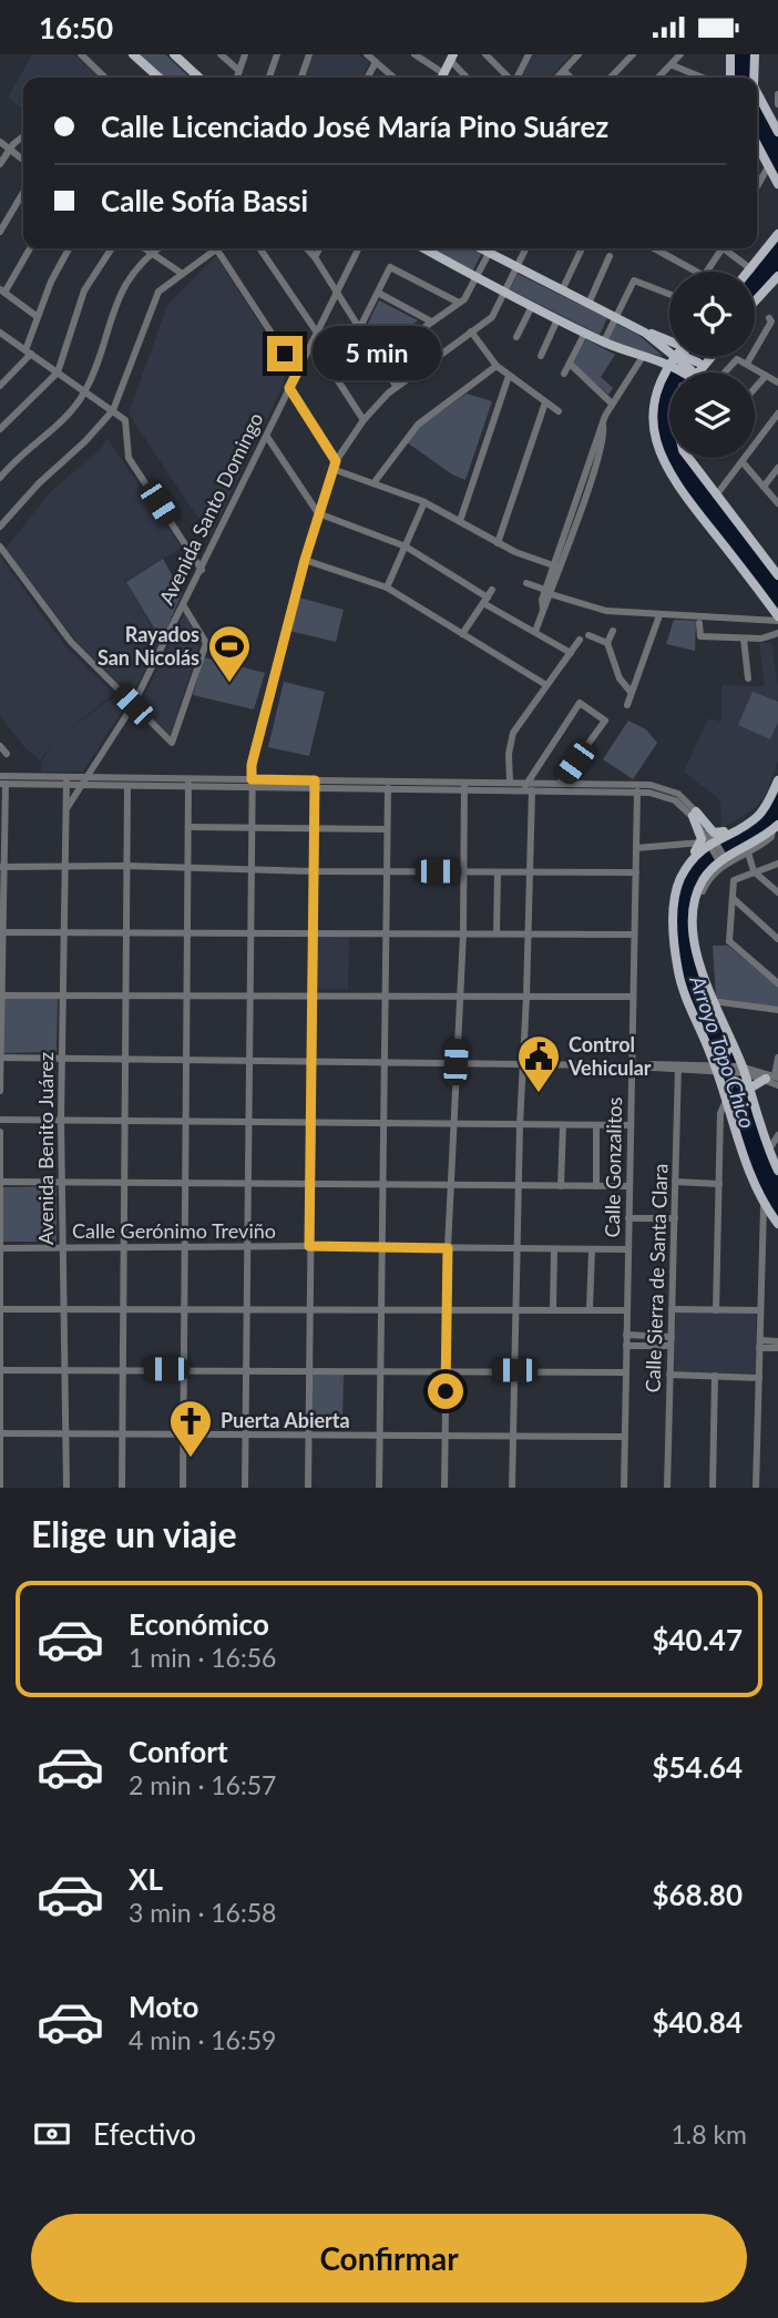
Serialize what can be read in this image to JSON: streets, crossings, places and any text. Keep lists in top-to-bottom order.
{
  "streets": {
    "street": [
      "Avenida Santo Domingo",
      "Avenida Benito Juárez",
      "Calle Gonzalitos",
      "Calle Gerónimo Treviño",
      "Calle Sierra de Santa Clara"
    ]
  },
  "crossings": [
    ["Avenida Benito Juárez", "Calle Gerónimo Treviño"],
    ["Calle Gonzalitos", "Calle Gerónimo Treviño"]
  ],
  "water": ["Arroyo Topo Chico"],
  "places": {
    "sports": ["Rayados San Nicolás"],
    "public building": ["Control Vehicular"],
    "church": ["Puerta Abierta"]
  },
  "page": {
    "status": "16:50",
    "banner": ["Calle Licenciado José María Pino Suárez", "Calle Sofía Bassi"],
    "bubble": "5 min",
    "heading": "Elige un viaje",
    "list": [
      {
        "name": "Económico",
        "note": "1 min · 16:56",
        "value": "$40.47"
      },
      {
        "name": "Confort",
        "note": "2 min · 16:57",
        "value": "$54.64"
      },
      {
        "name": "XL",
        "note": "3 min · 16:58",
        "value": "$68.80"
      },
      {
        "name": "Moto",
        "note": "4 min · 16:59",
        "value": "$40.84"
      }
    ],
    "pay": ["Efectivo", "1.8 km"],
    "buttons": "Confirmar"
  }
}
